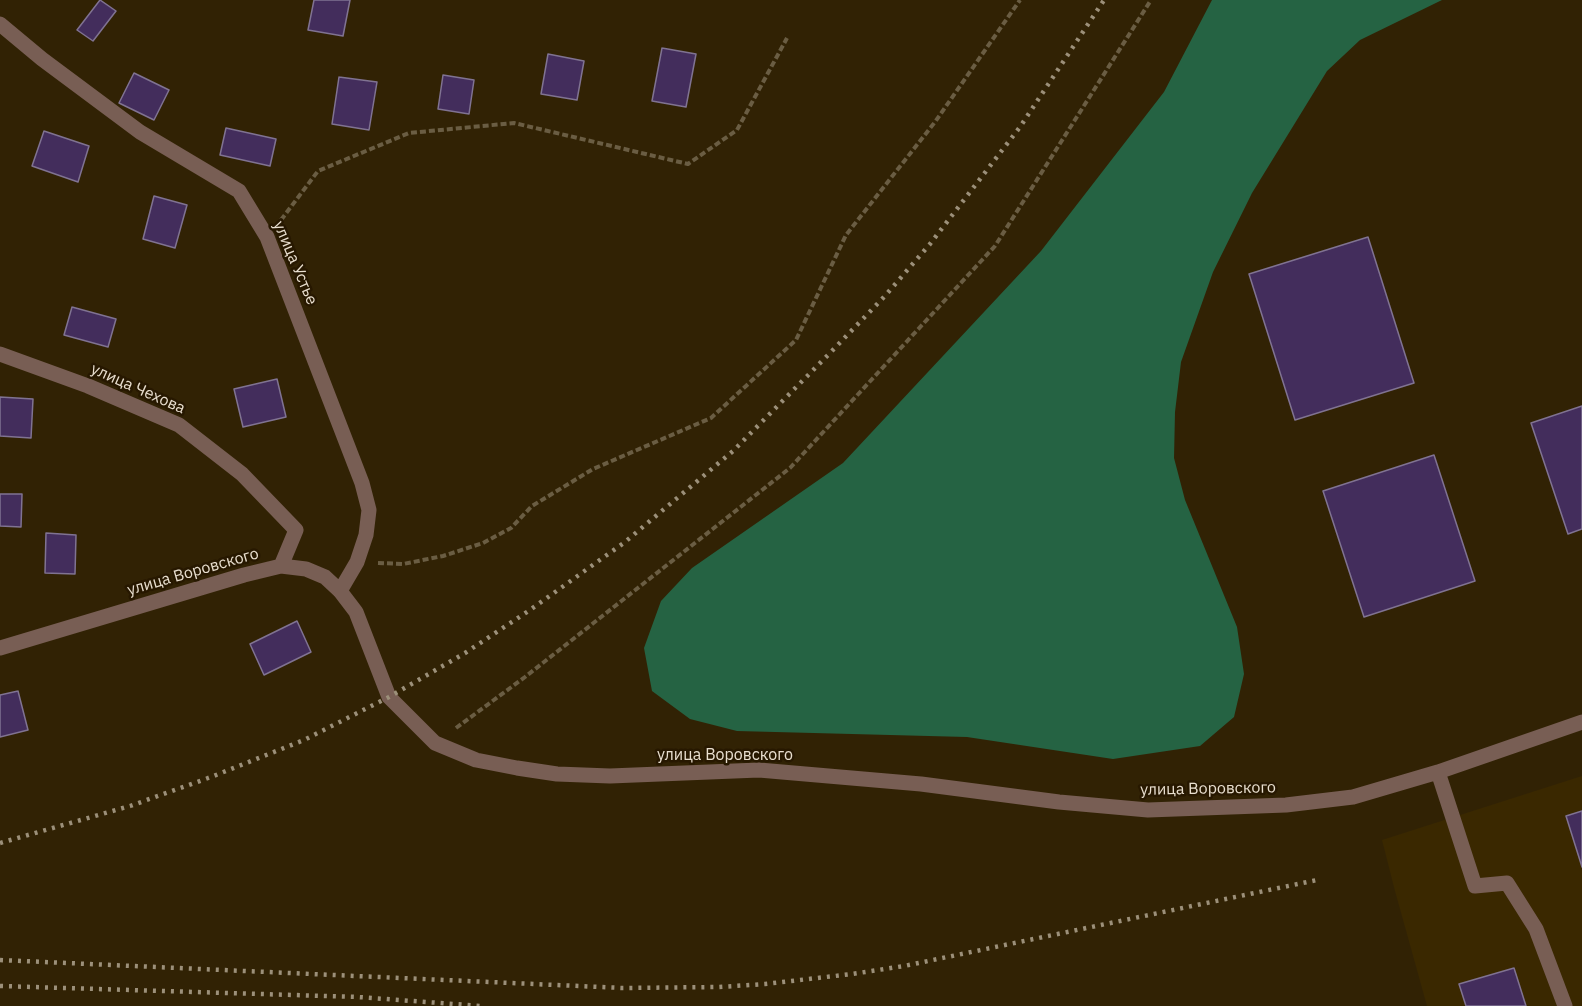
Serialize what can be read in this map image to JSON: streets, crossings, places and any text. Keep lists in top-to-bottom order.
{
  "streets": {
    "street": ["улица Устье", "улица Чехова", "улица Воровского"]
  },
  "crossings": [
    ["улица Устье", "улица Воровского"],
    ["улица Чехова", "улица Воровского"]
  ]
}
